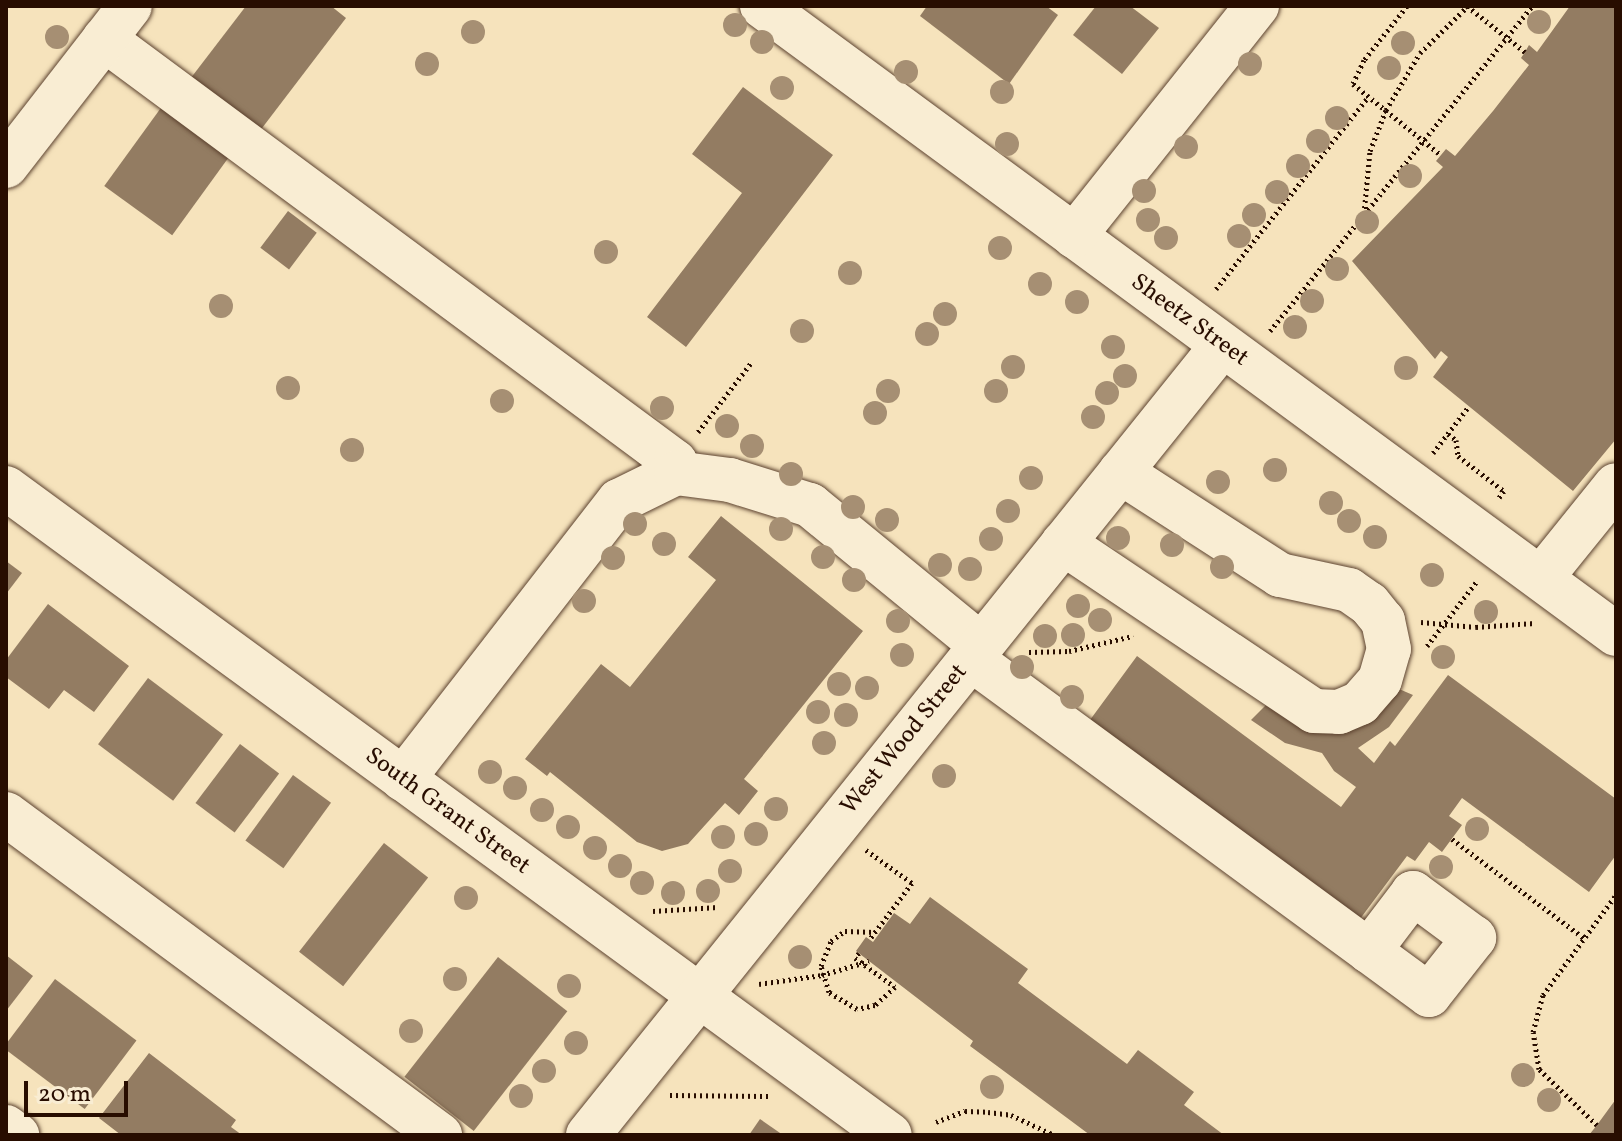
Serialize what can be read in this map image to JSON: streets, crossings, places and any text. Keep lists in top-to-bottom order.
{
  "streets": {
    "street": ["Sheetz Street", "West Wood Street", "South Grant Street"]
  },
  "crossings": [
    ["Sheetz Street", "West Wood Street"],
    ["West Wood Street", "South Grant Street"]
  ],
  "scale_bar": "20 m"
}
